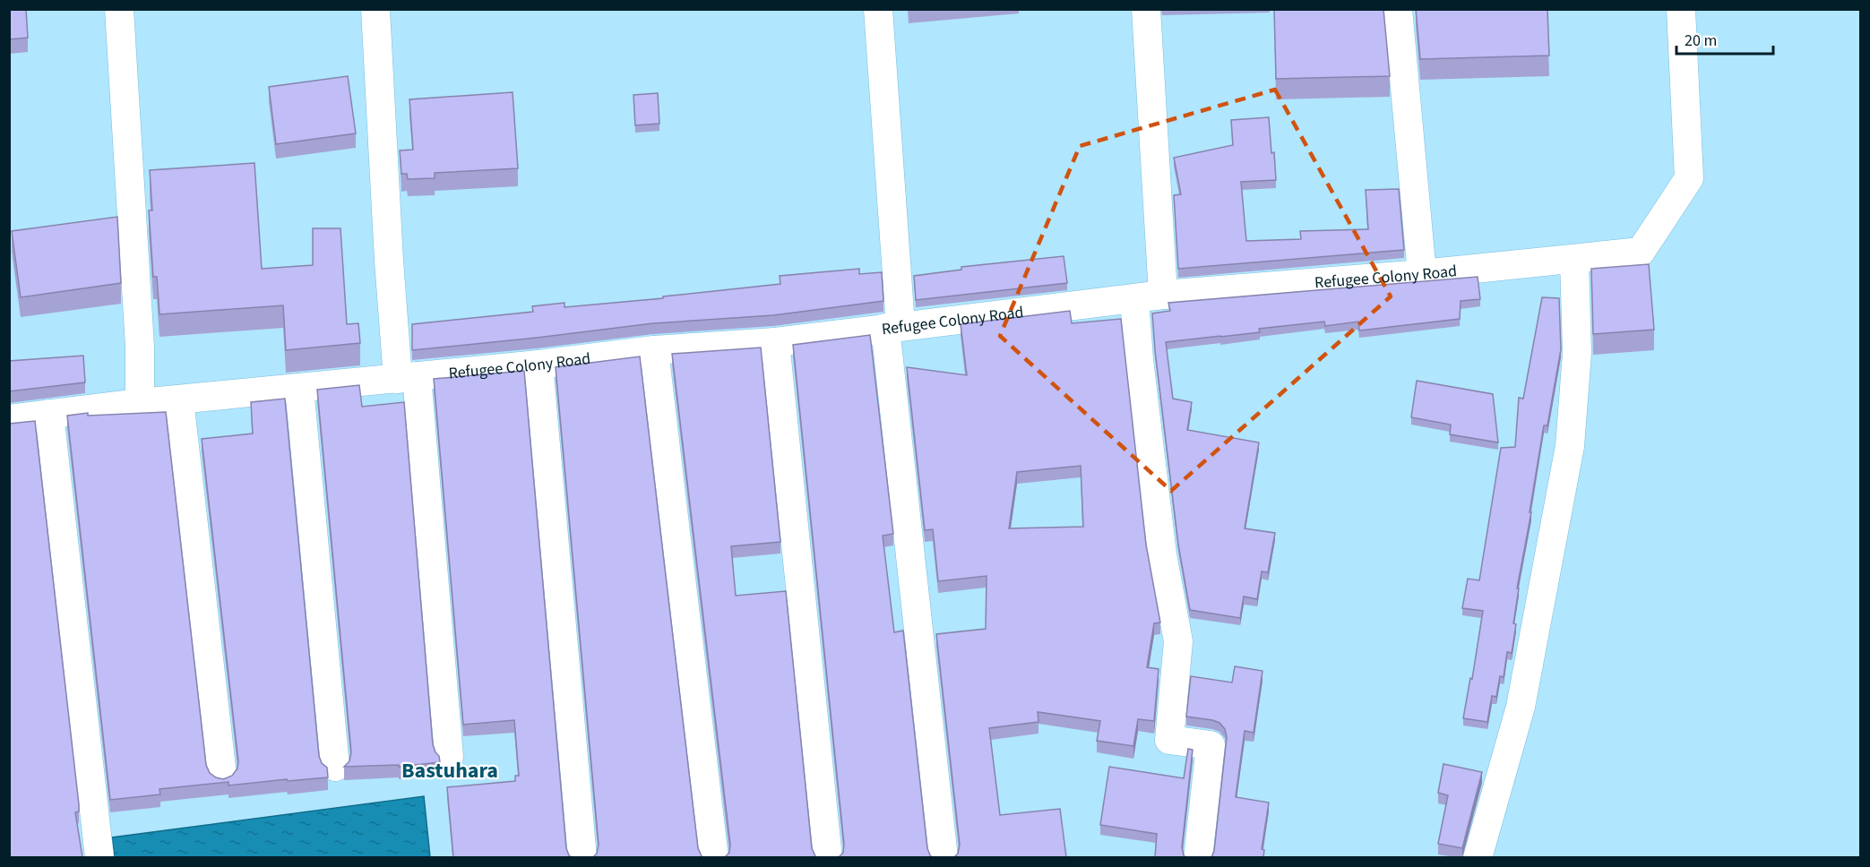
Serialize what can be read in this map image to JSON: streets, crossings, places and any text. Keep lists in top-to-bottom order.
{
  "streets": {
    "street": ["Refugee Colony Road"]
  },
  "districts": ["Bastuhara"],
  "scale_bar": "20 m"
}
